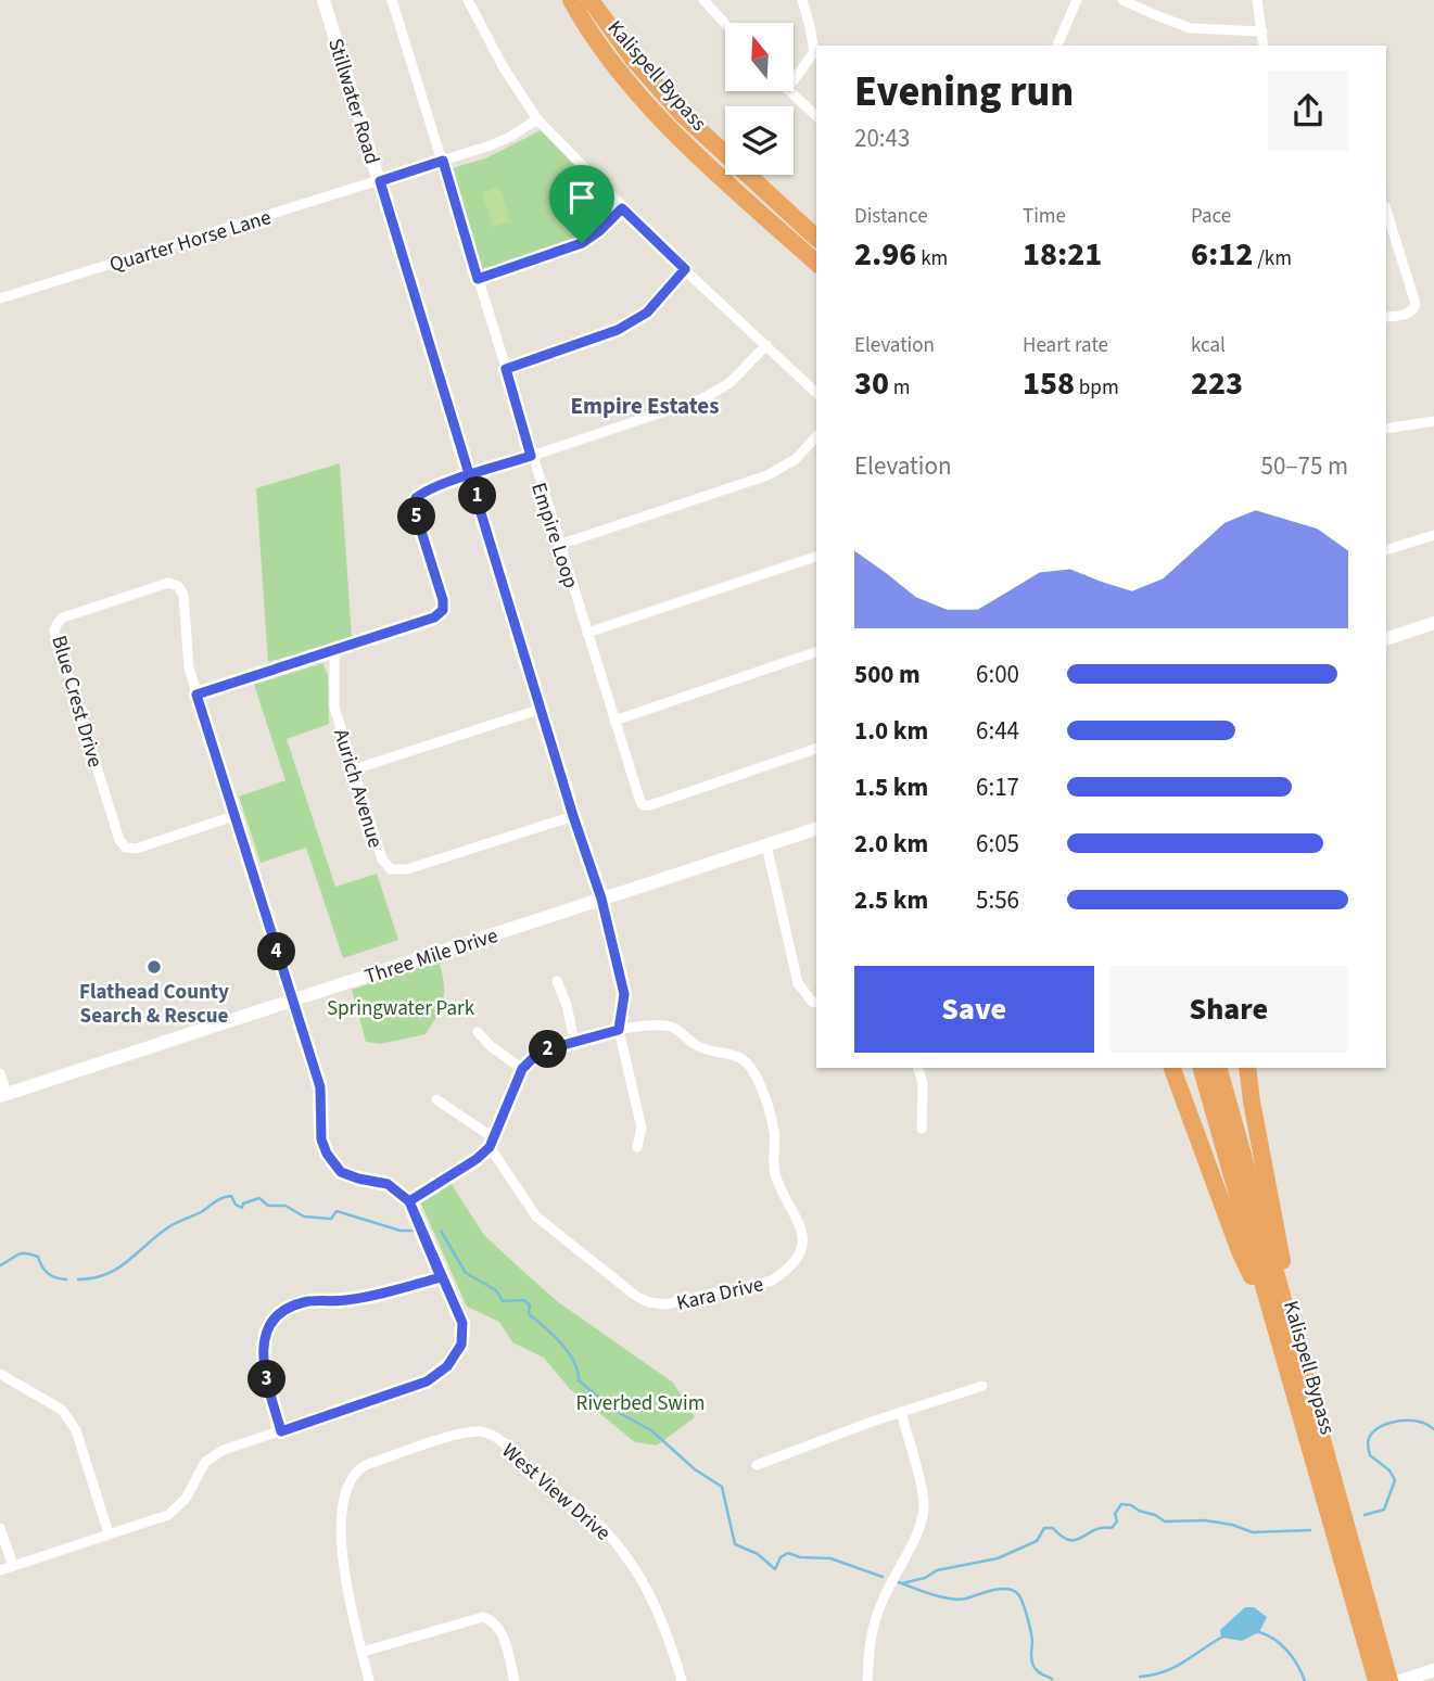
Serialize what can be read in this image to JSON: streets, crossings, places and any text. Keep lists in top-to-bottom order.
{
  "streets": {
    "highway": ["Kalispell Bypass"],
    "street": [
      "Stillwater Road",
      "Quarter Horse Lane",
      "Empire Loop",
      "Blue Crest Drive",
      "Aurich Avenue",
      "Three Mile Drive",
      "Kara Drive",
      "West View Drive"
    ]
  },
  "crossings": [
    ["Stillwater Road", "Quarter Horse Lane"],
    ["Stillwater Road", "Aurich Avenue"],
    ["Stillwater Road", "Three Mile Drive"],
    ["Quarter Horse Lane", "Empire Loop"],
    ["Blue Crest Drive", "Three Mile Drive"]
  ],
  "districts": ["Empire Estates"],
  "parks": ["Springwater Park", "Riverbed Swim"],
  "places": ["Flathead County Search & Rescue"],
  "north": "top",
  "page": {
    "heading": ["Evening run", "20:43"],
    "stats": [
      ["Distance", "2.96 km"],
      ["Time", "18:21"],
      ["Pace", "6:12 /km"],
      ["Elevation", "30 m"],
      ["Heart rate", "158 bpm"],
      ["kcal", "223"]
    ],
    "chart": ["Elevation", "50–75 m"],
    "pins": [
      "1",
      "5",
      "4",
      "2",
      "3"
    ],
    "list": [
      {
        "name": "500 m",
        "note": "6:00"
      },
      {
        "name": "1.0 km",
        "note": "6:44"
      },
      {
        "name": "1.5 km",
        "note": "6:17"
      },
      {
        "name": "2.0 km",
        "note": "6:05"
      },
      {
        "name": "2.5 km",
        "note": "5:56"
      }
    ],
    "buttons": ["Save", "Share"]
  }
}
